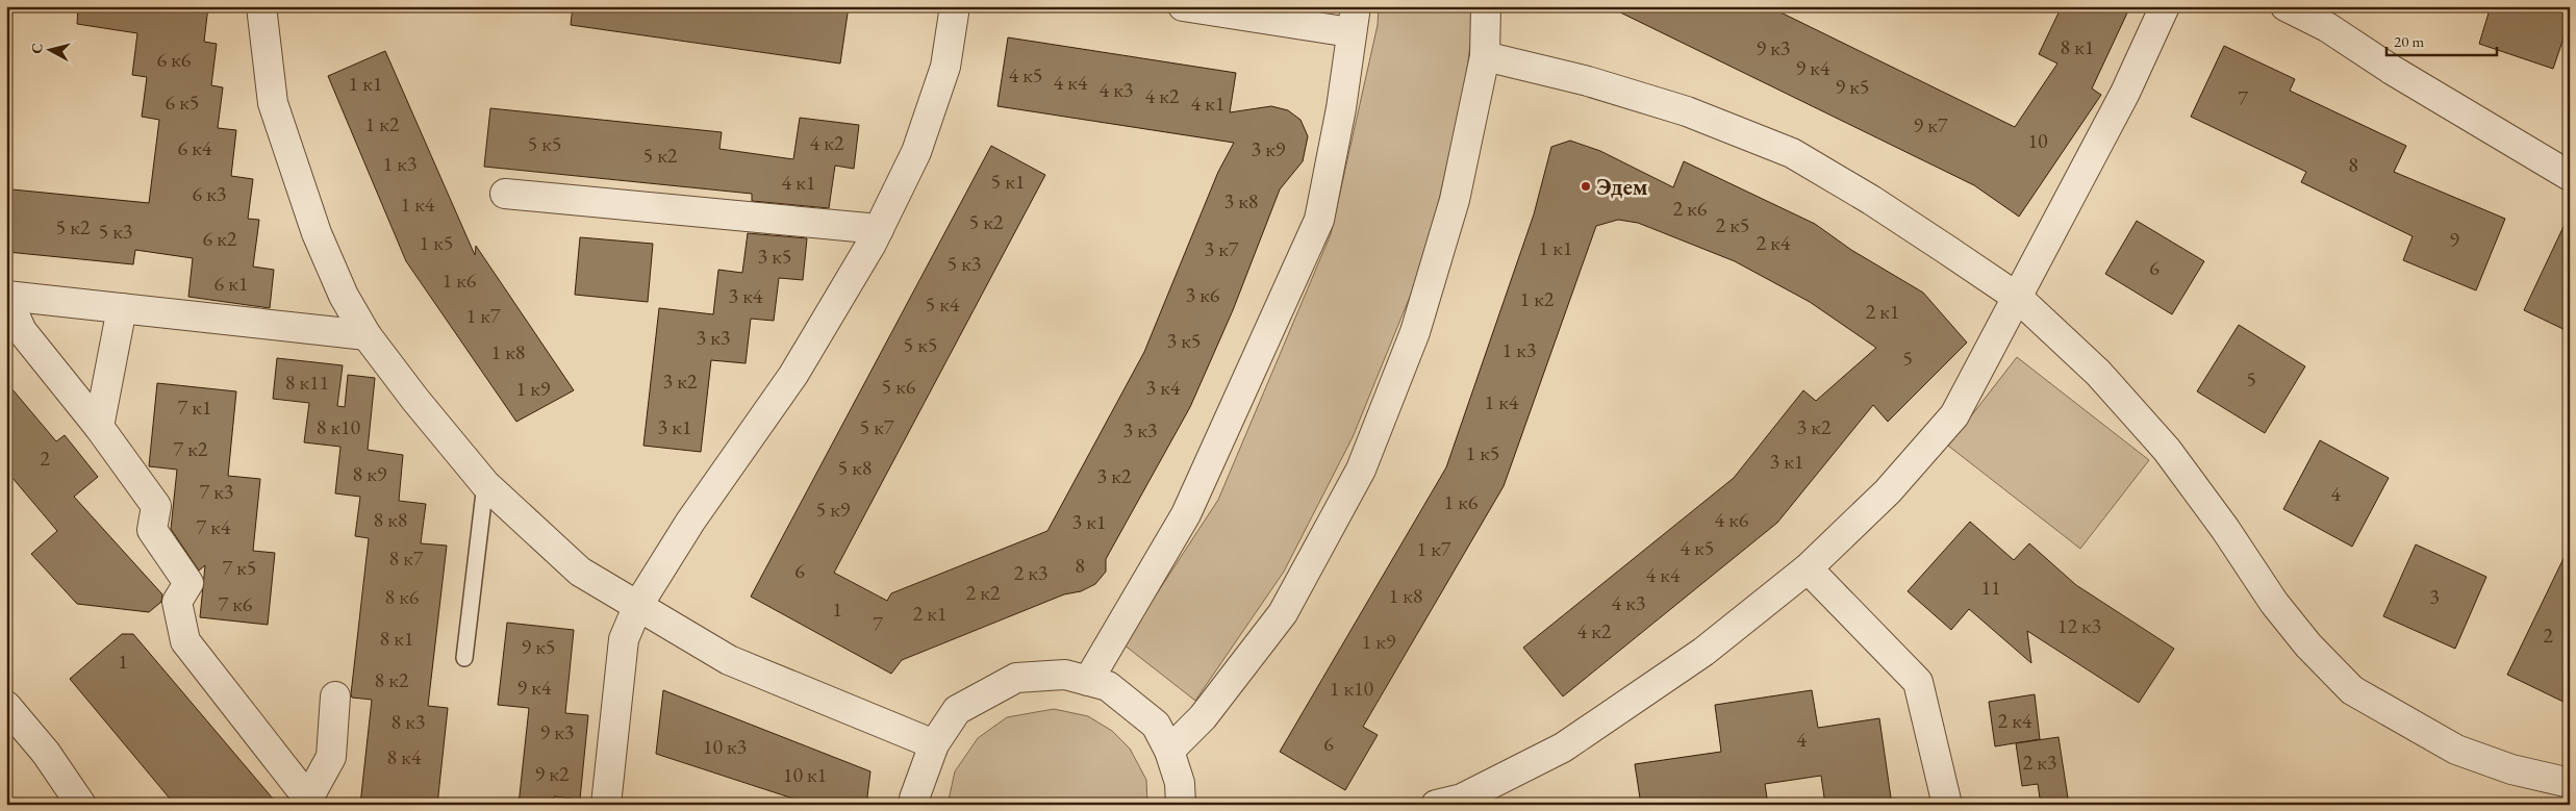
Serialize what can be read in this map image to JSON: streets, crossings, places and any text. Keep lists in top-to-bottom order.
{
  "places": ["Эдем"],
  "house_numbers": [
    "8 к1",
    "9 к3",
    "6 к6",
    "9 к4",
    "4 к5",
    "4 к4",
    "1 к1",
    "9 к5",
    "4 к3",
    "4 к2",
    "7",
    "6 к5",
    "4 к1",
    "1 к2",
    "9 к7",
    "10",
    "4 к2",
    "5 к5",
    "6 к4",
    "3 к9",
    "5 к2",
    "1 к3",
    "8",
    "5 к1",
    "4 к1",
    "6 к3",
    "3 к8",
    "1 к4",
    "2 к6",
    "5 к2",
    "2 к5",
    "5 к2",
    "5 к3",
    "6 к2",
    "9",
    "1 к5",
    "2 к4",
    "1 к1",
    "3 к7",
    "3 к5",
    "5 к3",
    "6",
    "1 к6",
    "6 к1",
    "3 к6",
    "3 к4",
    "1 к2",
    "5 к4",
    "2 к1",
    "1 к7",
    "3 к3",
    "3 к5",
    "5 к5",
    "1 к3",
    "1 к8",
    "5",
    "5",
    "3 к2",
    "8 к11",
    "5 к6",
    "3 к4",
    "1 к9",
    "1 к4",
    "7 к1",
    "8 к10",
    "3 к1",
    "5 к7",
    "3 к2",
    "3 к3",
    "7 к2",
    "1 к5",
    "2",
    "3 к1",
    "5 к8",
    "8 к9",
    "3 к2",
    "7 к3",
    "4",
    "1 к6",
    "5 к9",
    "8 к8",
    "4 к6",
    "3 к1",
    "7 к4",
    "4 к5",
    "1 к7",
    "8 к7",
    "8",
    "7 к5",
    "6",
    "2 к3",
    "4 к4",
    "11",
    "2 к2",
    "1 к8",
    "8 к6",
    "3",
    "4 к3",
    "7 к6",
    "1",
    "2 к1",
    "7",
    "12 к3",
    "4 к2",
    "2",
    "8 к1",
    "1 к9",
    "9 к5",
    "1",
    "8 к2",
    "9 к4",
    "1 к10",
    "2 к4",
    "8 к3",
    "9 к3",
    "4",
    "6",
    "10 к3",
    "8 к4",
    "2 к3",
    "9 к2",
    "10 к1"
  ],
  "scale_bar": "20 m",
  "north": "left"
}
